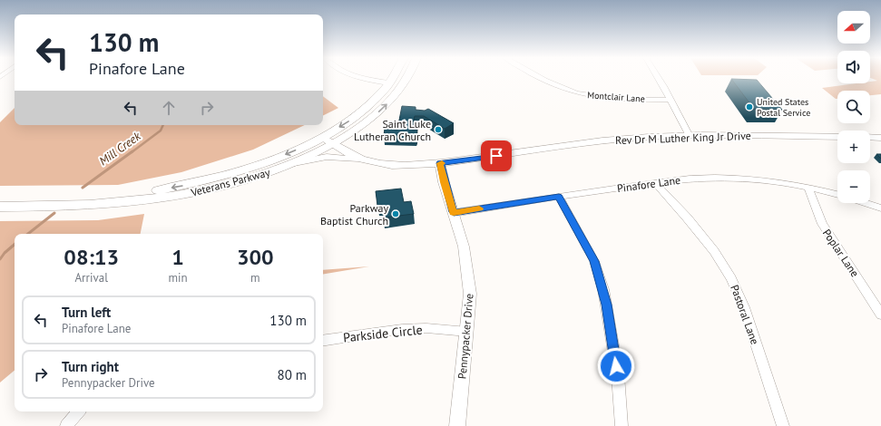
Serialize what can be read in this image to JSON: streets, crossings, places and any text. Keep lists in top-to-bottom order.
{
  "streets": {
    "main road": ["Veterans Parkway"],
    "street": [
      "Montclair Lane",
      "Rev Dr M Luther King Jr Drive",
      "Pinafore Lane",
      "Poplar Lane",
      "Pastoral Lane",
      "Parkside Circle",
      "Pennypacker Drive"
    ]
  },
  "crossings": [
    ["Rev Dr M Luther King Jr Drive", "Veterans Parkway"],
    ["Rev Dr M Luther King Jr Drive", "Pennypacker Drive"],
    ["Pinafore Lane", "Poplar Lane"],
    ["Pinafore Lane", "Pastoral Lane"],
    ["Pinafore Lane", "Pennypacker Drive"],
    ["Parkside Circle", "Pennypacker Drive"]
  ],
  "water": ["Mill Creek"],
  "places": ["United States Postal Service", "Saint Luke Lutheran Church", "Parkway Baptist Church"],
  "north": "left",
  "page": {
    "map_buttons": ["+", "−"],
    "turn": ["130 m", "Pinafore Lane"],
    "eta": [
      "08:13",
      "Arrival",
      "1",
      "min",
      "300",
      "m"
    ],
    "list": [
      {
        "name": "Turn left",
        "note": "Pinafore Lane",
        "value": "130 m"
      },
      {
        "name": "Turn right",
        "note": "Pennypacker Drive",
        "value": "80 m"
      }
    ]
  }
}
